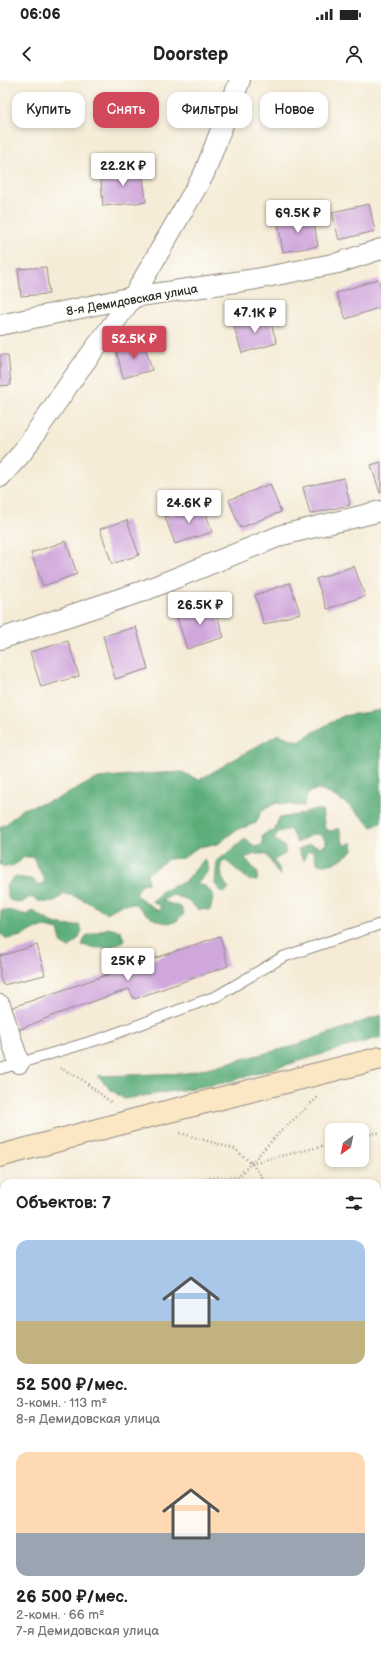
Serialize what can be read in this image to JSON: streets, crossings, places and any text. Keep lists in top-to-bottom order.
{
  "streets": {
    "street": ["8-я Демидовская улица"]
  },
  "north": "bottom left",
  "page": {
    "status": "06:06",
    "header": "Doorstep",
    "chip": [
      "Купить",
      "Снять",
      "Фильтры",
      "Новое"
    ],
    "price": [
      "22.2K ₽",
      "69.5K ₽",
      "47.1K ₽",
      "52.5K ₽",
      "24.6K ₽",
      "26.5K ₽",
      "25K ₽"
    ],
    "heading": "Объектов: 7",
    "list": [
      {
        "name": "52 500 ₽/мес.",
        "note": "3-комн. · 113 m² · 8-я Демидовская улица"
      },
      {
        "name": "26 500 ₽/мес.",
        "note": "2-комн. · 66 m² · 7-я Демидовская улица"
      }
    ]
  }
}
